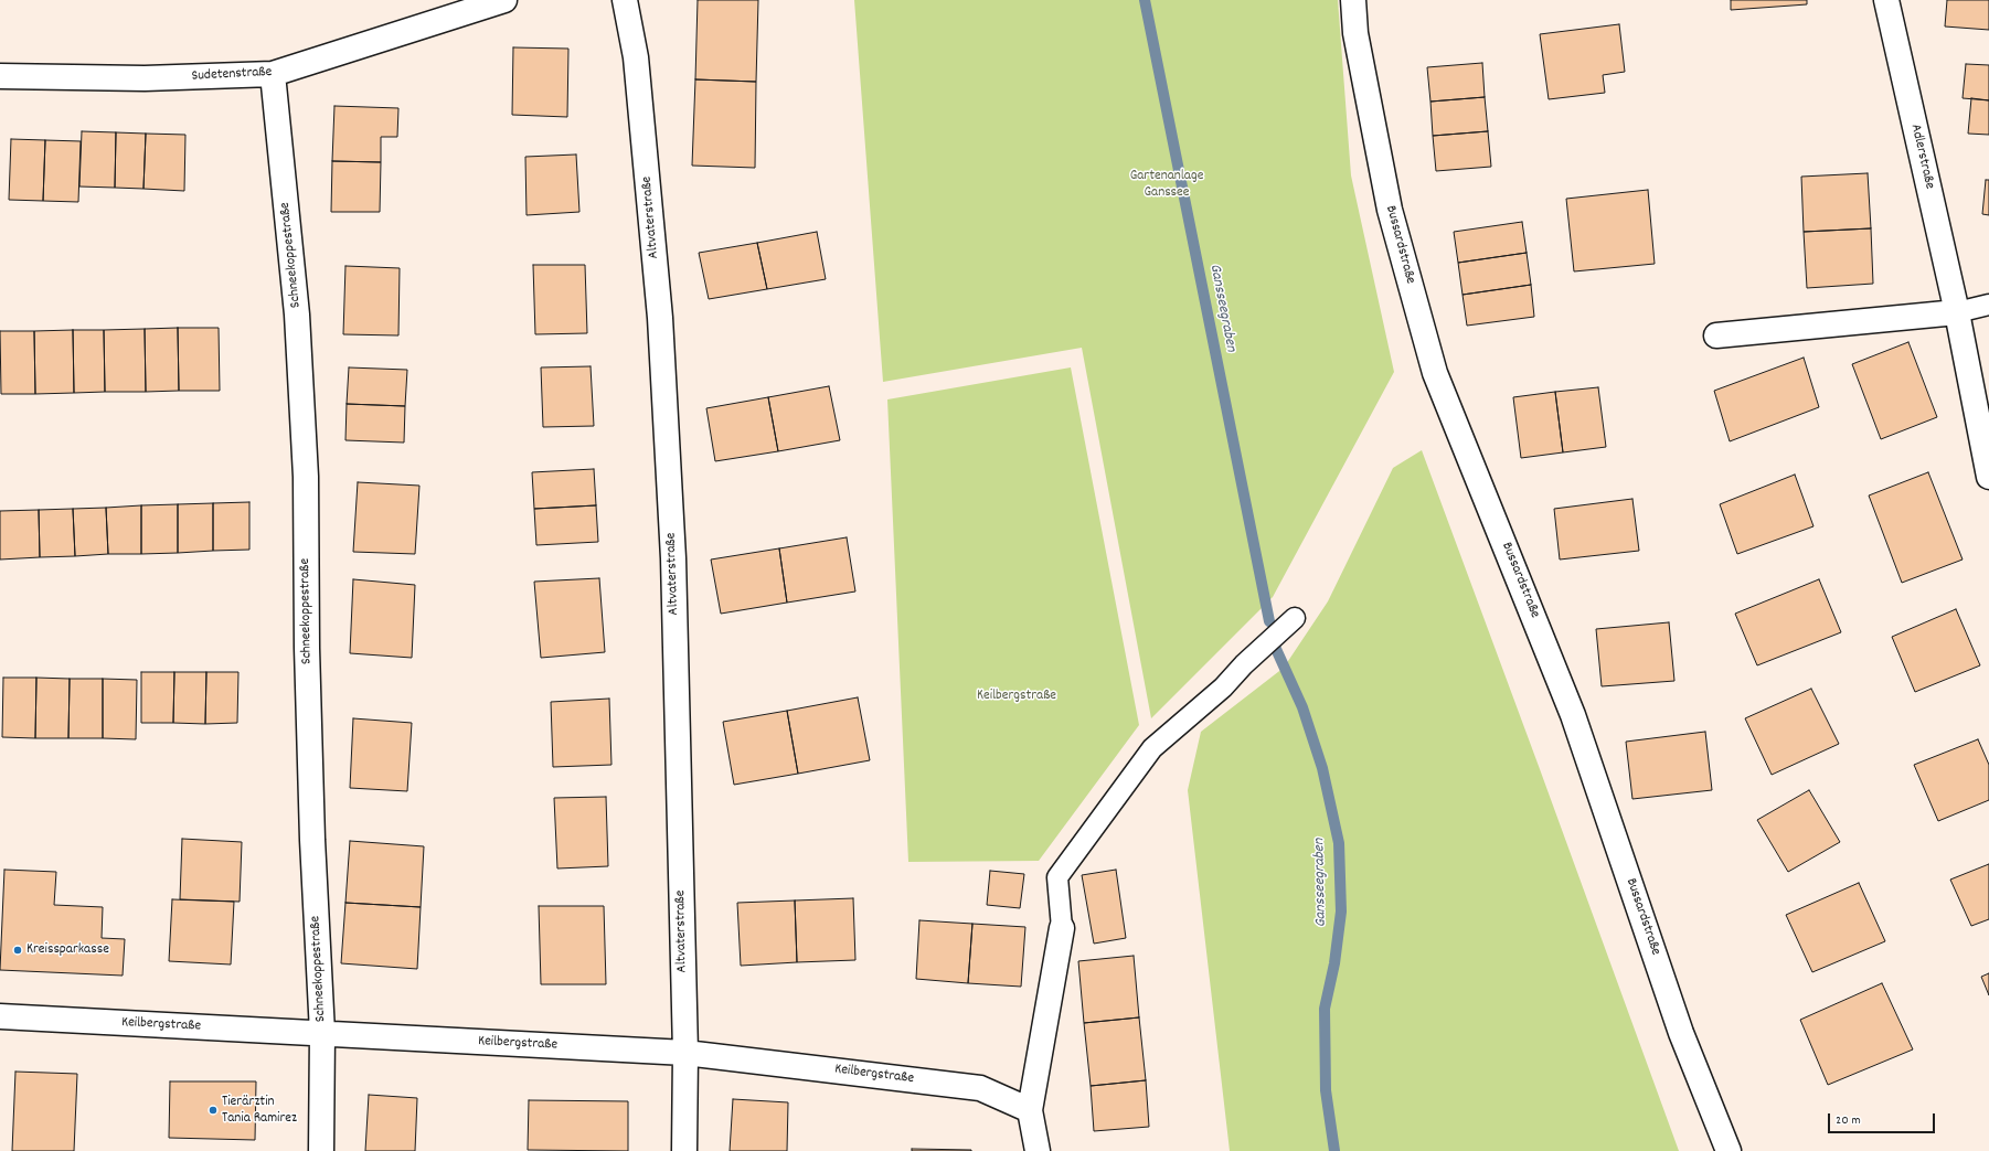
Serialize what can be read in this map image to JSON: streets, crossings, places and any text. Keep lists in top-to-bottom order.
{
  "streets": {
    "street": [
      "Sudetenstraße",
      "Adlerstraße",
      "Altvaterstraße",
      "Bussardstraße",
      "Schneekoppestraße",
      "Keilbergstraße"
    ]
  },
  "crossings": [
    ["Sudetenstraße", "Schneekoppestraße"],
    ["Altvaterstraße", "Keilbergstraße"],
    ["Schneekoppestraße", "Keilbergstraße"]
  ],
  "water": ["Gansseegraben"],
  "parks": ["Gartenanlage Ganssee", "Keilbergstraße"],
  "places": ["Kreissparkasse", "Tierärztin Tania Ramirez"],
  "scale_bar": "20 m"
}
